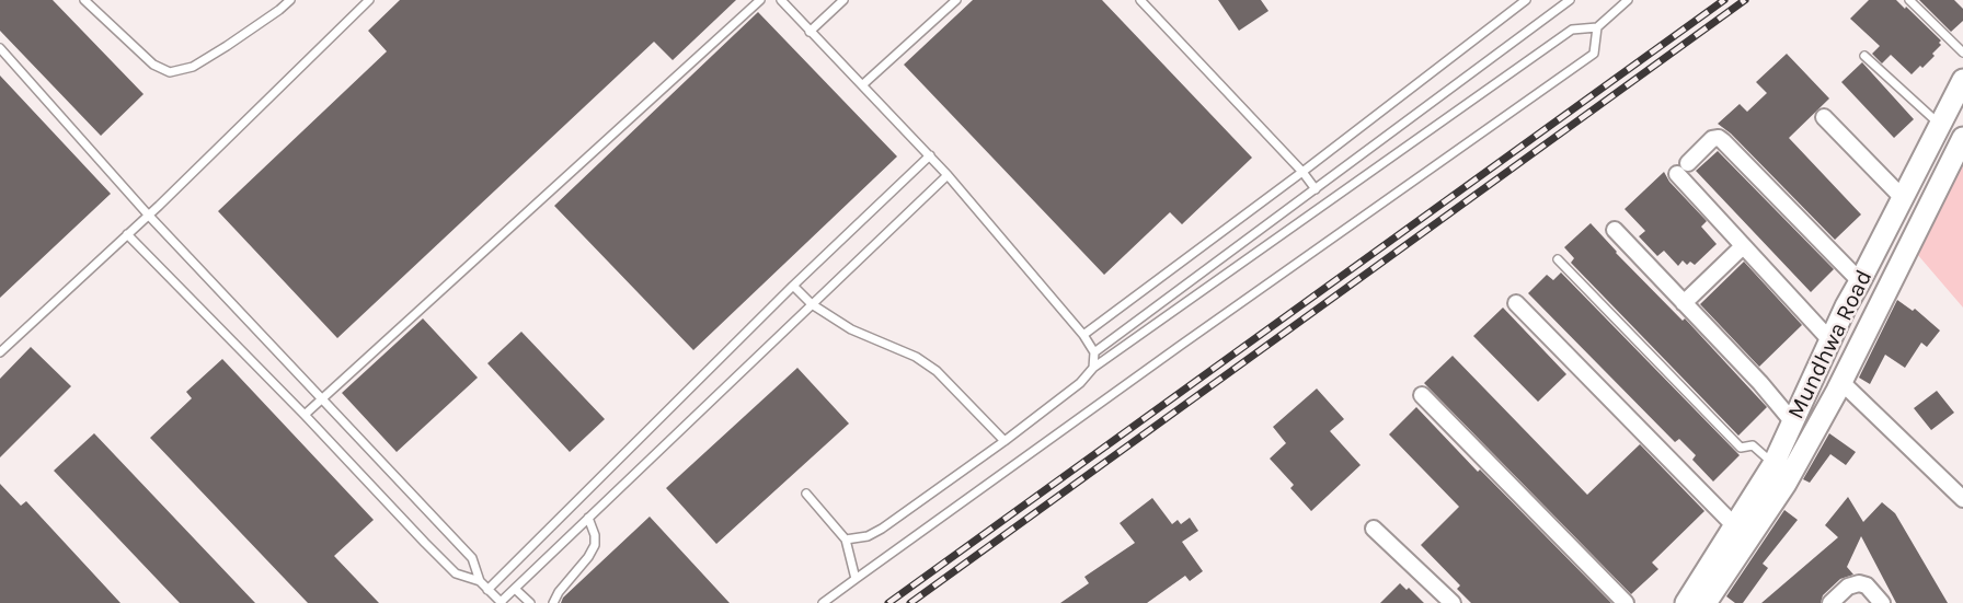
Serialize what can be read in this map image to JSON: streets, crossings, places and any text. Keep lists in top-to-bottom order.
{
  "streets": {
    "main road": ["Mundhwa Road"]
  }
}
